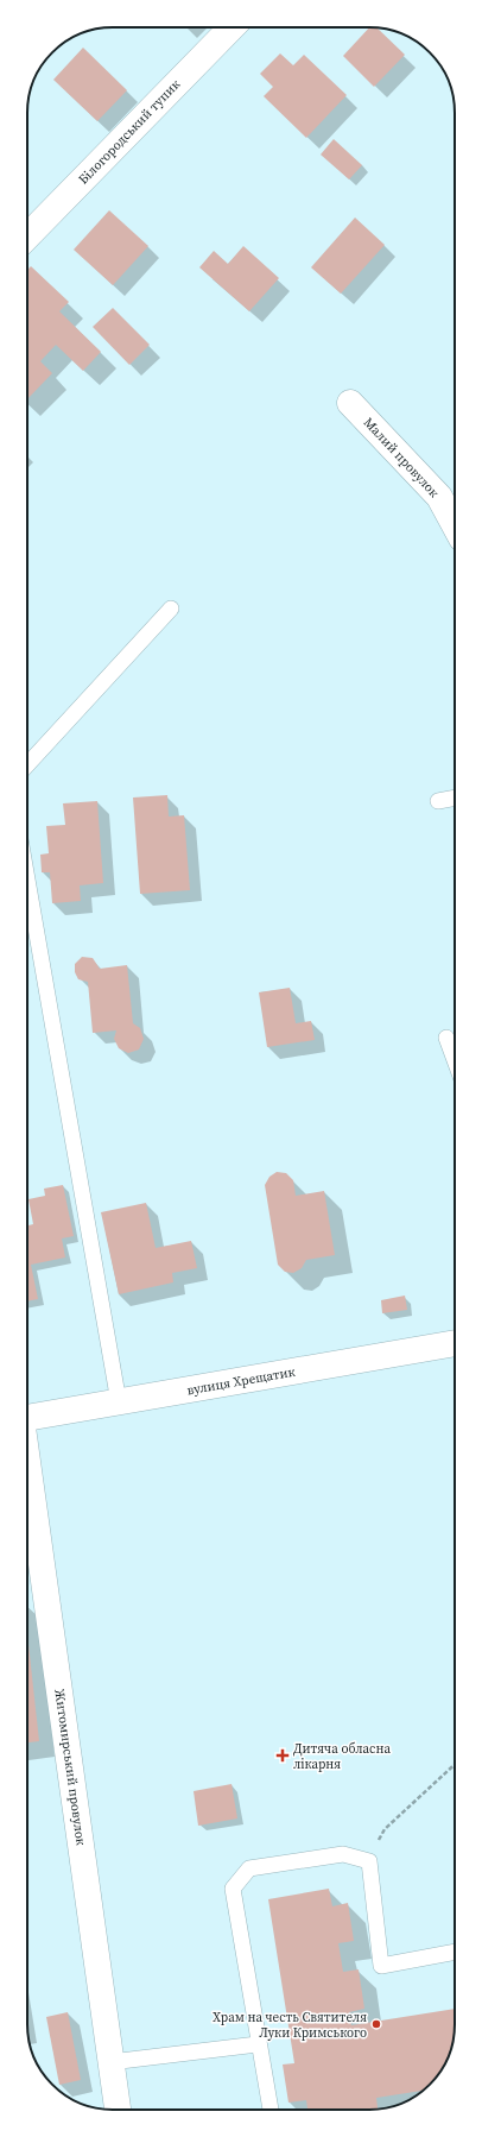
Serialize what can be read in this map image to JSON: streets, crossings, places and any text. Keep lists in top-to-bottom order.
{
  "streets": {
    "street": [
      "Білогородський тупик",
      "Малий провулок",
      "вулиця Хрещатик",
      "Житомирський провулок"
    ]
  },
  "places": {
    "health": ["Дитяча обласна лікарня"],
    "other": ["Храм на честь Святителя Луки Кримського"]
  }
}
